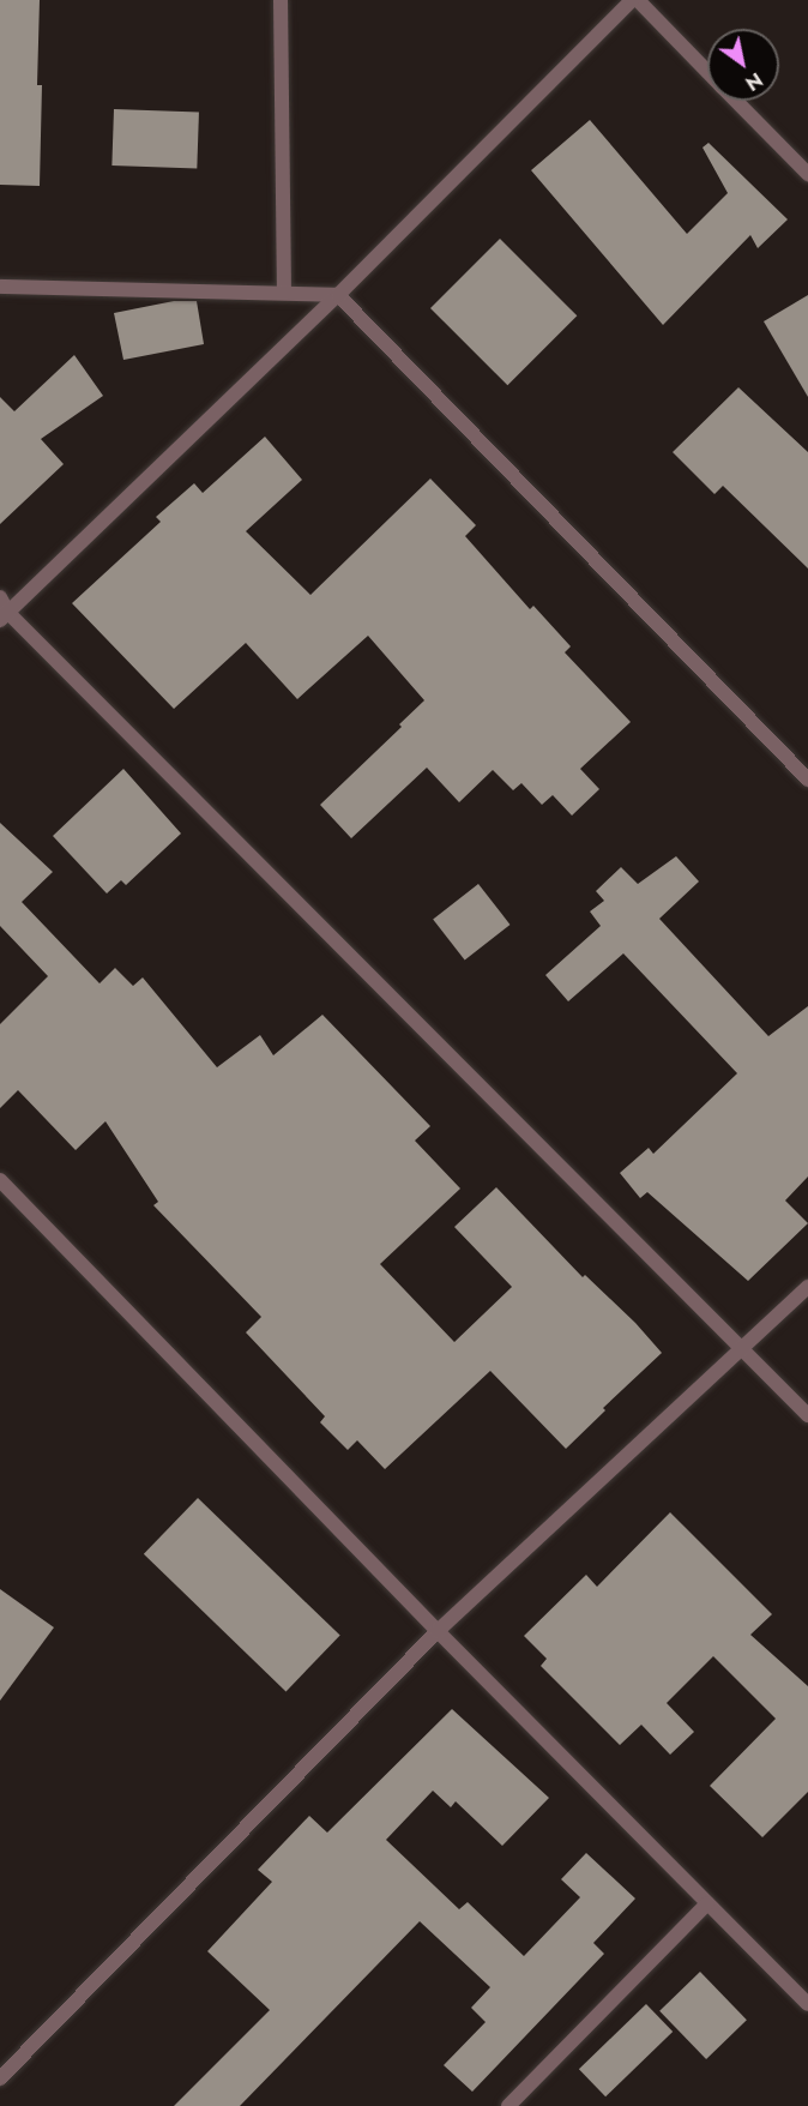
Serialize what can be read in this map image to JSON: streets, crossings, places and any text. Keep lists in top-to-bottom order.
{
  "north": "bottom right"
}
